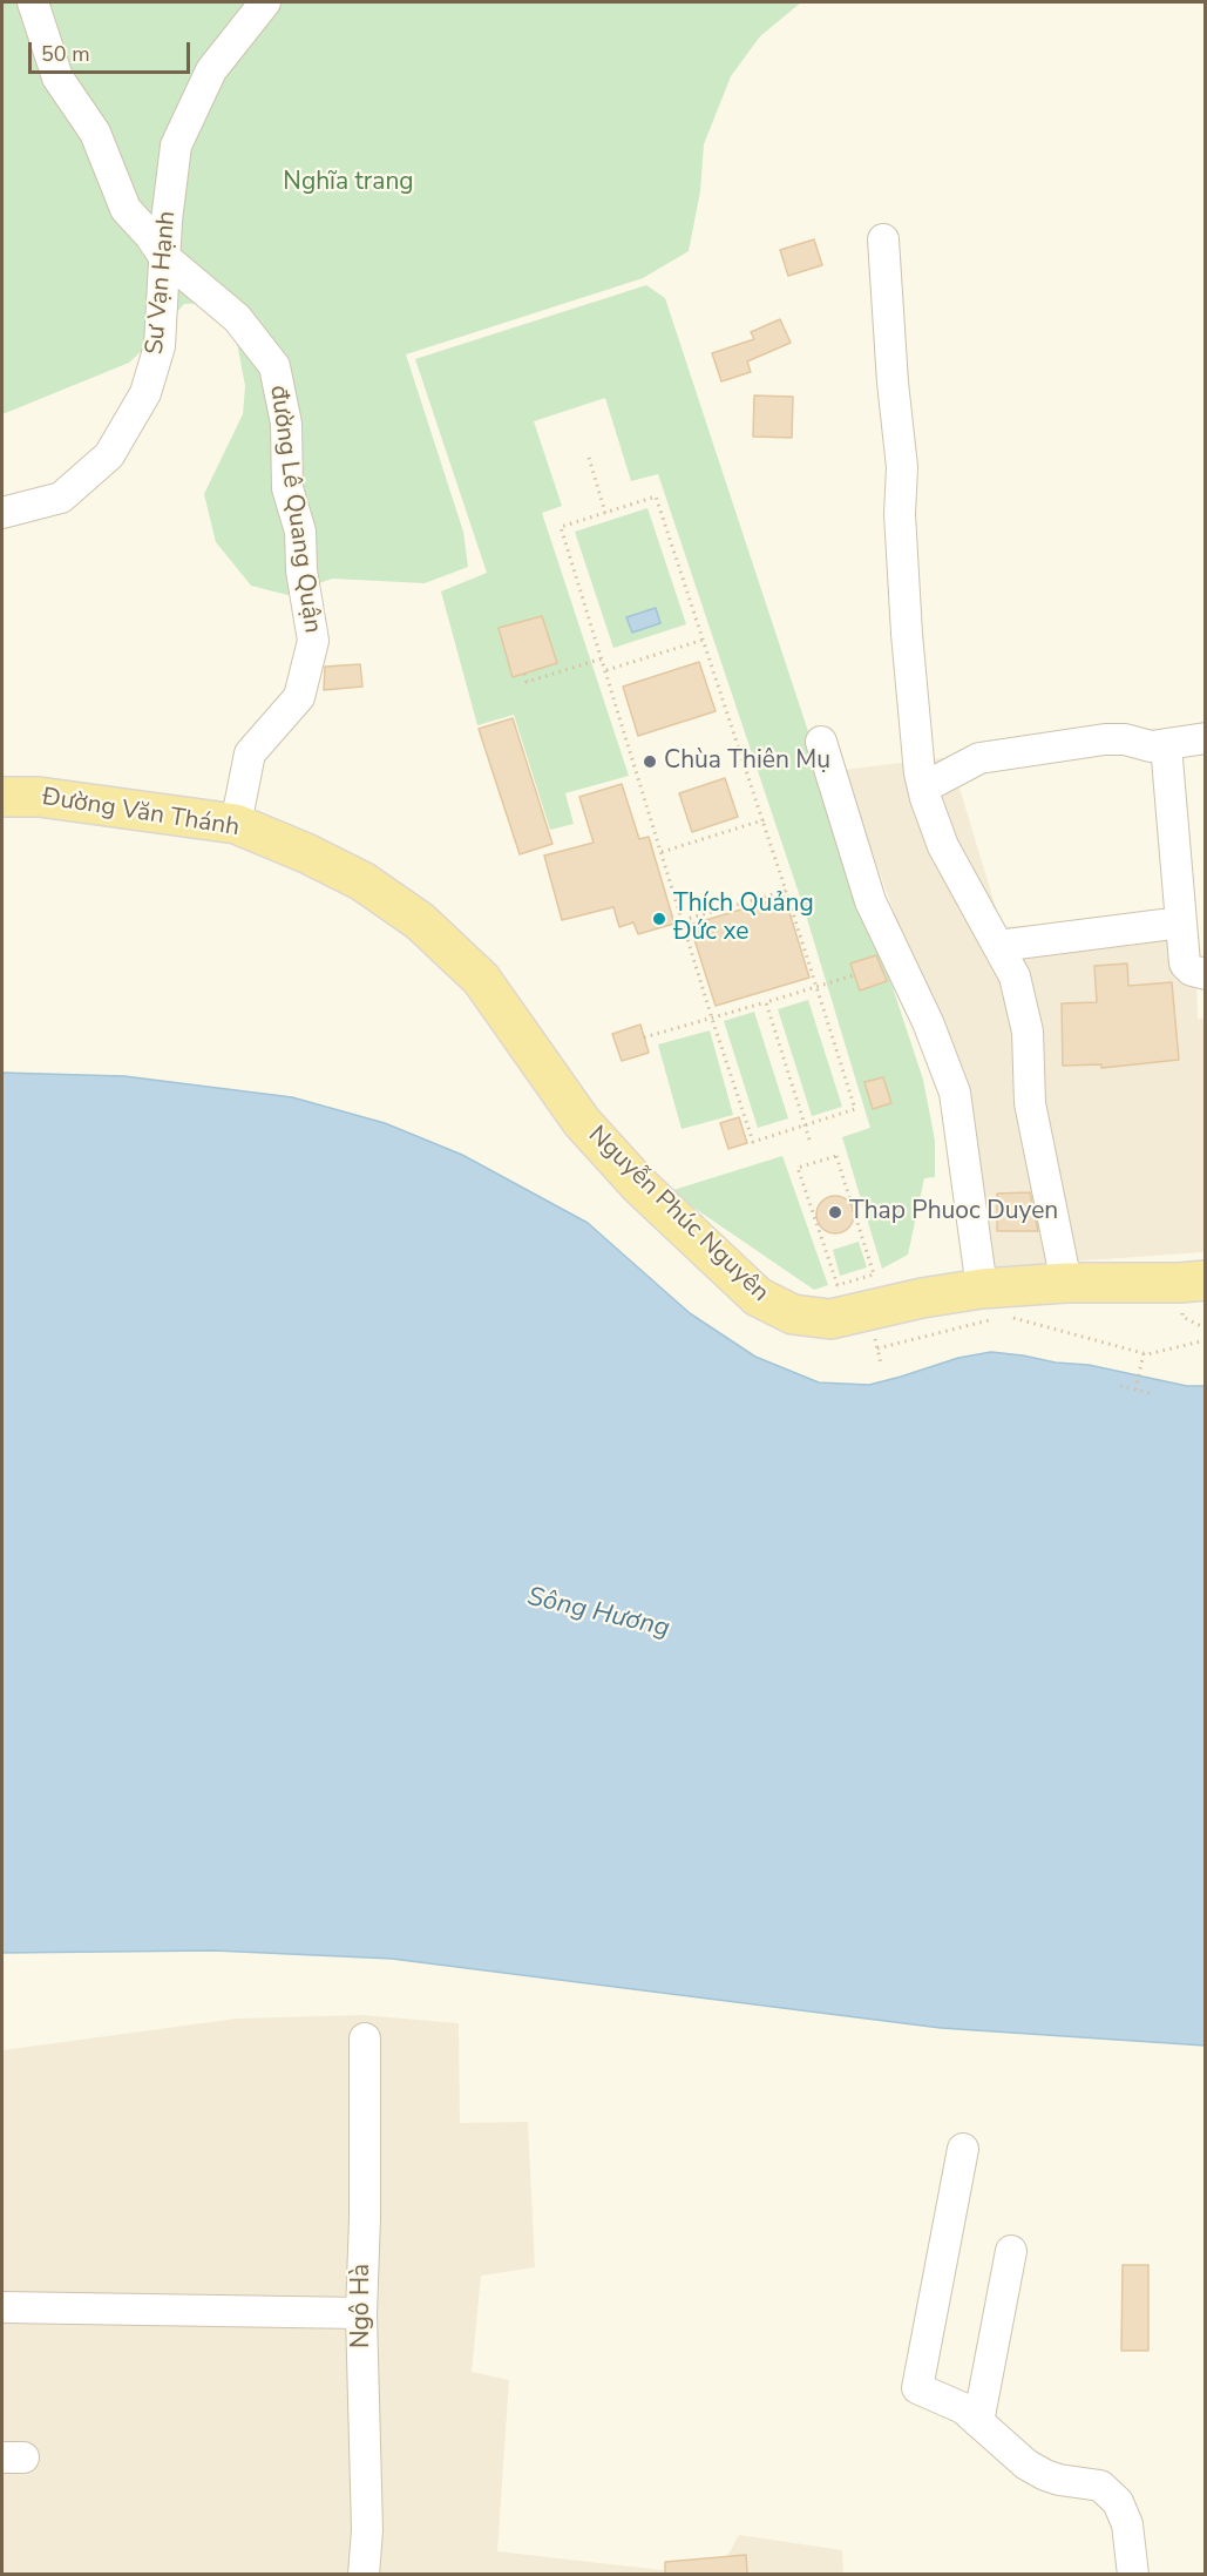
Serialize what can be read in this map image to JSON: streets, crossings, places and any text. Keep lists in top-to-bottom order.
{
  "streets": {
    "main road": ["Đường Văn Thánh", "Nguyễn Phúc Nguyên"],
    "street": ["Sư Vạn Hạnh", "đường Lê Quang Quận", "Ngô Hà"]
  },
  "crossings": [
    ["Sư Vạn Hạnh", "đường Lê Quang Quận"],
    ["đường Lê Quang Quận", "Đường Văn Thánh"],
    ["Đường Văn Thánh", "Nguyễn Phúc Nguyên"]
  ],
  "water": ["Sông Hương"],
  "parks": ["Nghĩa trang"],
  "places": ["Chùa Thiên Mụ", "Thích Quảng Đức xe", "Thap Phuoc Duyen"],
  "scale_bar": "50 m"
}
